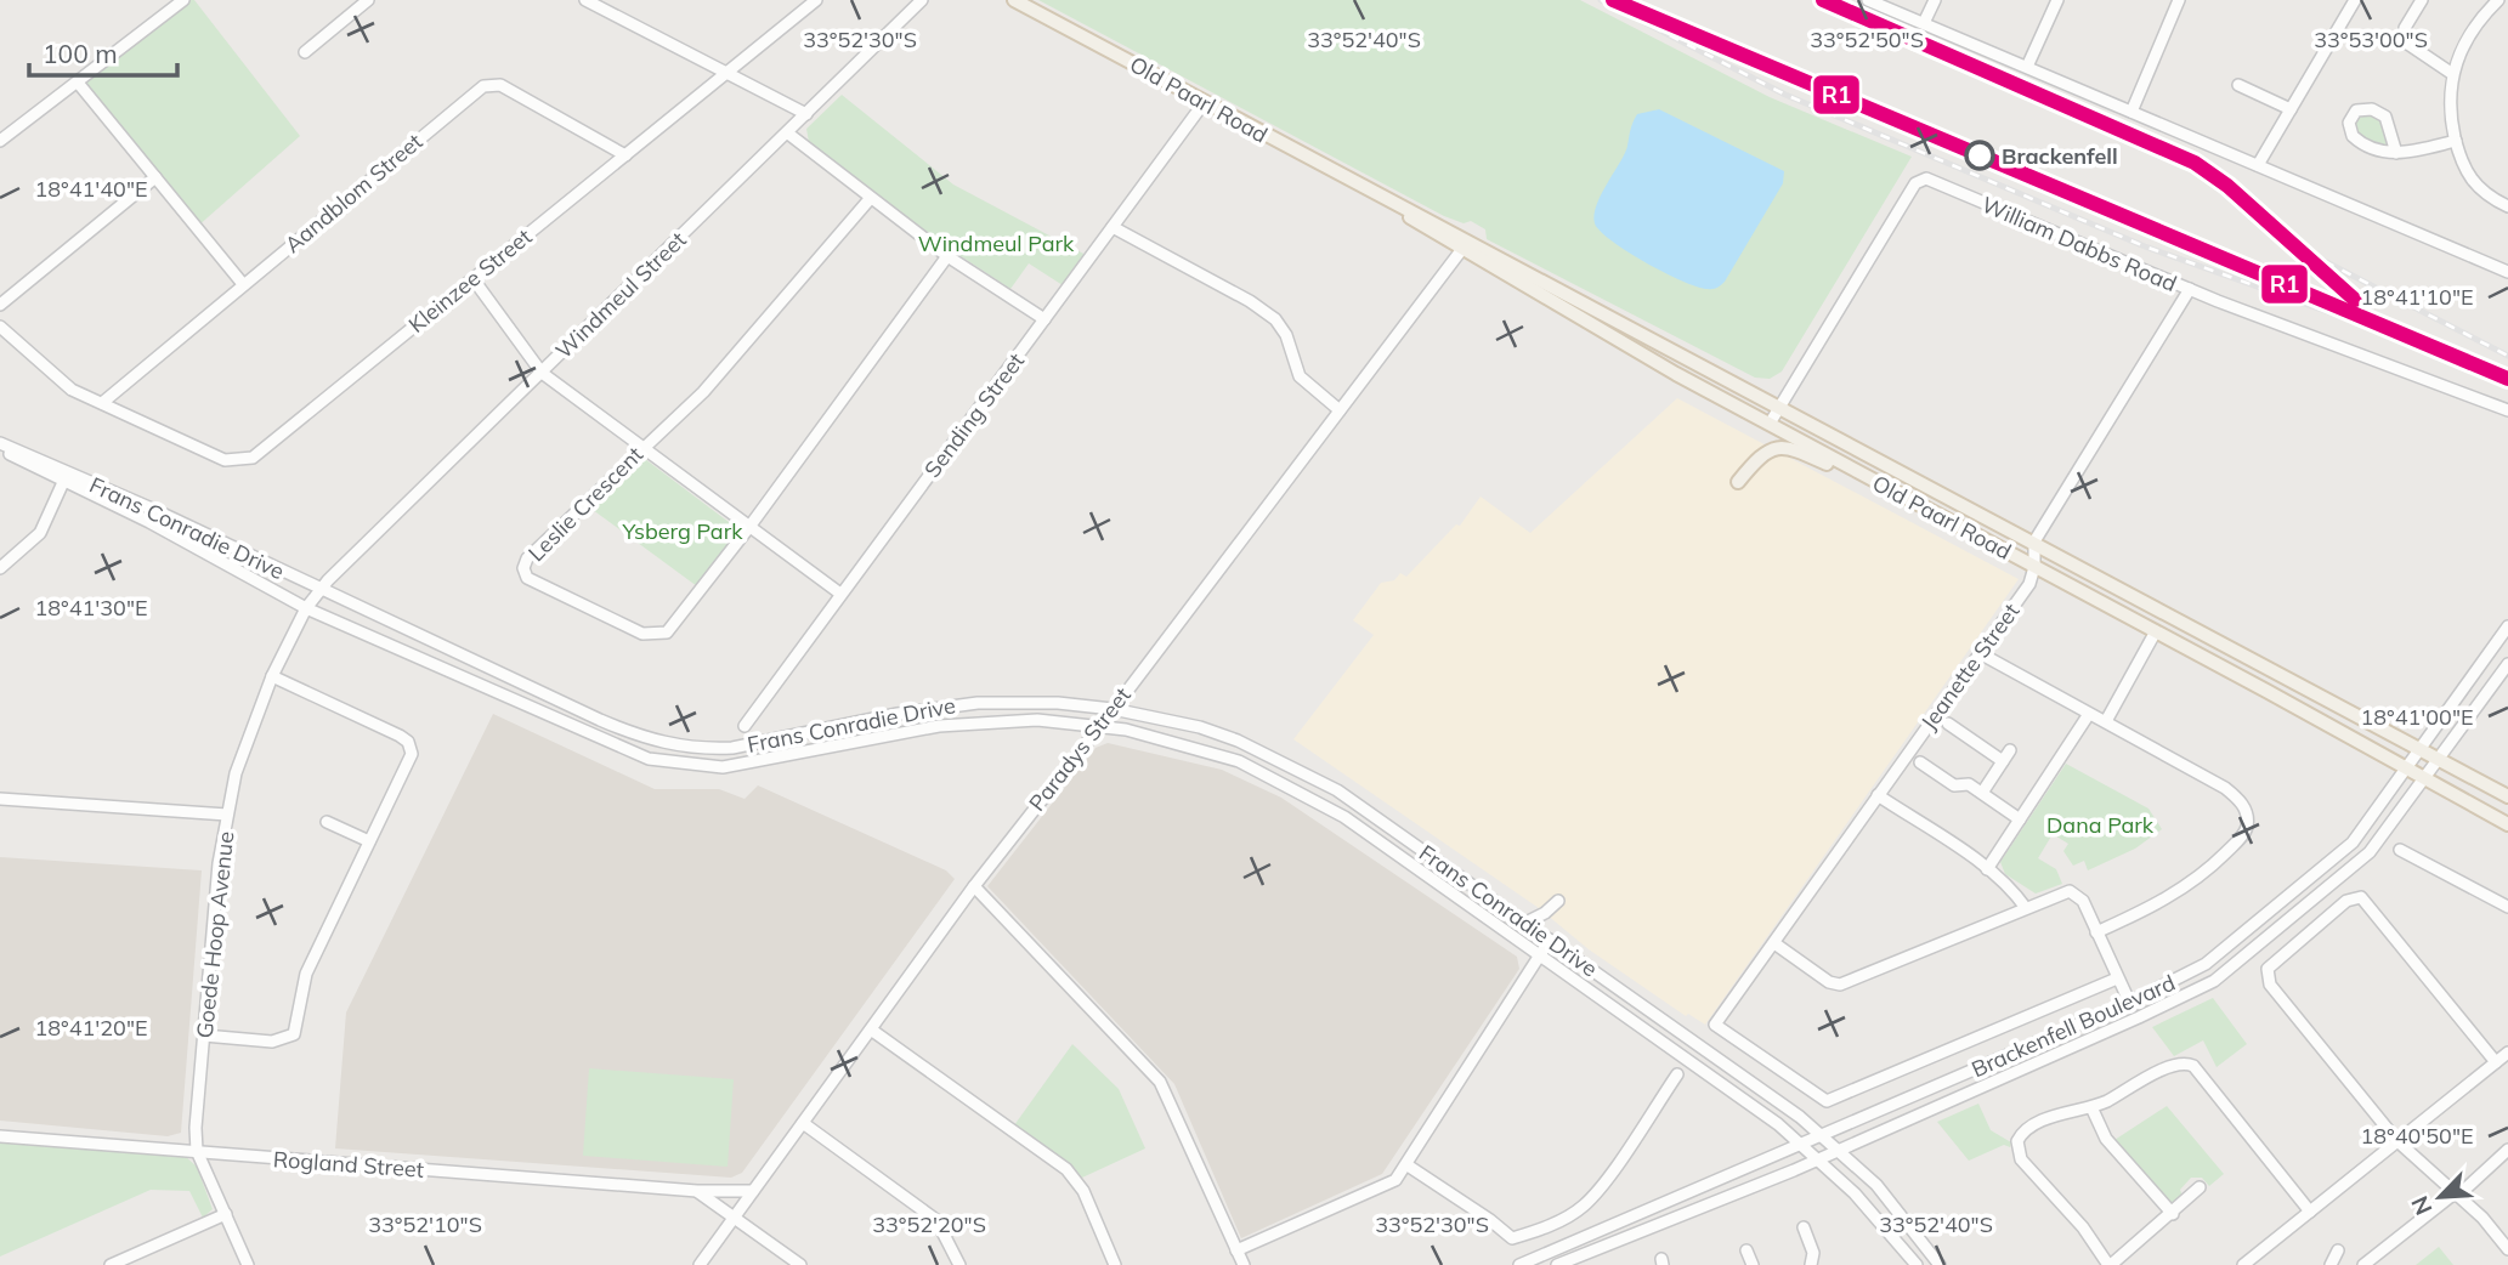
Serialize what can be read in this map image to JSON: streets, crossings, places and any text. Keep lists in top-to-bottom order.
{
  "streets": {
    "main road": ["Old Paarl Road"],
    "street": [
      "Aandblom Street",
      "William Dabbs Road",
      "Kleinzee Street",
      "Windmeul Street",
      "Sending Street",
      "Leslie Crescent",
      "Frans Conradie Drive",
      "Jeanette Street",
      "Paradys Street",
      "Goede Hoop Avenue",
      "Brackenfell Boulevard",
      "Rogland Street"
    ]
  },
  "crossings": [
    ["Old Paarl Road", "William Dabbs Road"],
    ["Old Paarl Road", "Sending Street"],
    ["Old Paarl Road", "Jeanette Street"],
    ["Old Paarl Road", "Paradys Street"],
    ["Old Paarl Road", "Brackenfell Boulevard"],
    ["Aandblom Street", "Kleinzee Street"],
    ["Windmeul Street", "Frans Conradie Drive"],
    ["Windmeul Street", "Goede Hoop Avenue"],
    ["Frans Conradie Drive", "Paradys Street"],
    ["Frans Conradie Drive", "Goede Hoop Avenue"],
    ["Frans Conradie Drive", "Brackenfell Boulevard"],
    ["Paradys Street", "Rogland Street"],
    ["Goede Hoop Avenue", "Rogland Street"]
  ],
  "parks": ["Windmeul Park", "Ysberg Park", "Dana Park"],
  "places": ["Brackenfell"],
  "lines": ["transit line R1"],
  "scale_bar": "100 m",
  "north": "bottom left",
  "coordinates": [
    "33°52'30\"S",
    "33°52'40\"S",
    "33°53'00\"S",
    "33°52'50\"S",
    "18°41'40\"E",
    "18°41'10\"E",
    "18°41'30\"E",
    "18°41'00\"E",
    "18°41'20\"E",
    "18°40'50\"E",
    "33°52'10\"S",
    "33°52'20\"S"
  ]
}
